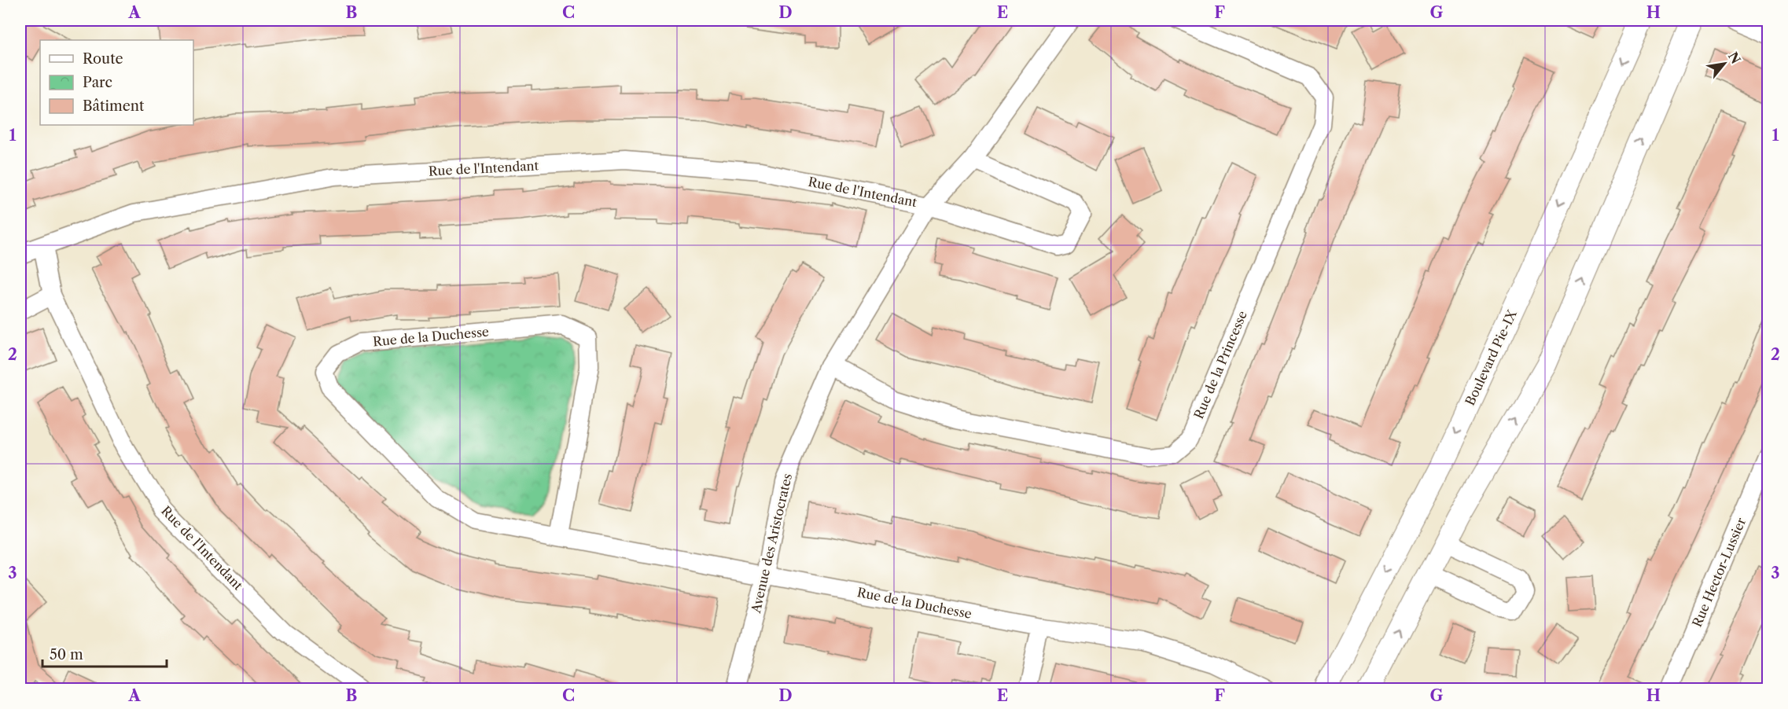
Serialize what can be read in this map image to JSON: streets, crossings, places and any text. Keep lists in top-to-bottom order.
{
  "streets": {
    "street": [
      "Rue de l'Intendant",
      "Rue de la Duchesse",
      "Boulevard Pie-IX",
      "Rue de la Princesse",
      "Avenue des Aristocrates",
      "Rue Hector-Lussier"
    ]
  },
  "crossings": [
    ["Rue de l'Intendant", "Avenue des Aristocrates"],
    ["Rue de la Duchesse", "Avenue des Aristocrates"],
    ["Rue de la Princesse", "Avenue des Aristocrates"]
  ],
  "legend": ["Route", "Parc", "Bâtiment"],
  "scale_bar": "50 m",
  "north": "top right",
  "grid": {
    "columns": [
      "A",
      "B",
      "C",
      "D",
      "E",
      "F",
      "G",
      "H"
    ],
    "rows": ["1", "2", "3"]
  }
}
